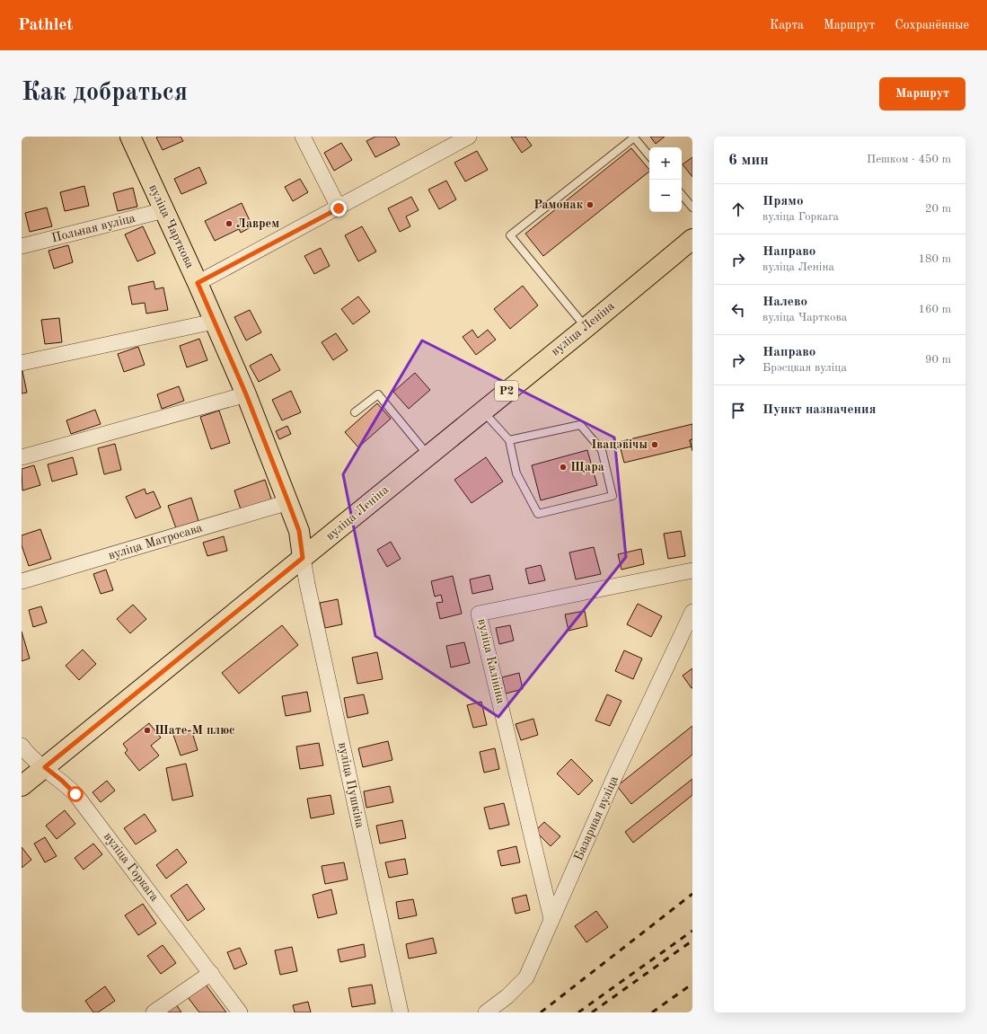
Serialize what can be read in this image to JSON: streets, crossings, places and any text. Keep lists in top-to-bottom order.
{
  "streets": {
    "main road": ["вуліца Чарткова", "вуліца Леніна", "Р2"],
    "street": [
      "Польная вуліца",
      "вуліца Матросава",
      "вуліца Калініна",
      "вуліца Пушкіна",
      "Базарная вуліца",
      "вуліца Горкага"
    ]
  },
  "crossings": [
    ["вуліца Чарткова", "Польная вуліца"],
    ["вуліца Чарткова", "вуліца Леніна"],
    ["вуліца Чарткова", "вуліца Матросава"],
    ["вуліца Чарткова", "вуліца Пушкіна"],
    ["вуліца Леніна", "вуліца Пушкіна"],
    ["вуліца Леніна", "вуліца Горкага"],
    ["вуліца Калініна", "Базарная вуліца"]
  ],
  "places": [
    "Рамонак",
    "Лаврем",
    "Івацэвічы",
    "Щара",
    "Шате-М плюс"
  ],
  "page": {
    "header": "Pathlet",
    "nav": ["Карта", "Маршрут", "Сохранённые"],
    "buttons": "Маршрут",
    "title": "Как добраться",
    "heading": ["6 мин", "Пешком · 450 m"],
    "map_buttons": ["+", "−"],
    "list": [
      ["Прямо", "вуліца Горкага", "20 m"],
      ["Направо", "вуліца Леніна", "180 m"],
      ["Налево", "вуліца Чарткова", "160 m"],
      ["Направо", "Брэсцкая вуліца", "90 m"],
      "Пункт назначения"
    ]
  }
}
